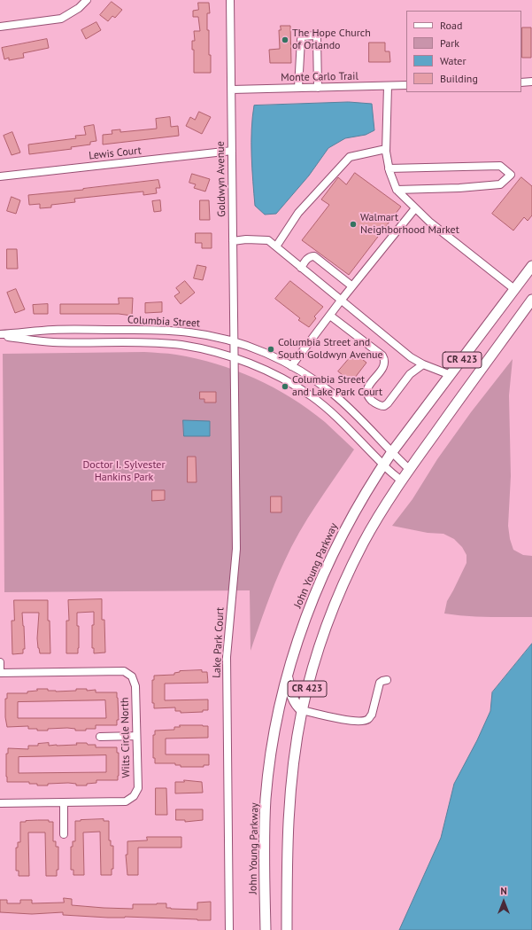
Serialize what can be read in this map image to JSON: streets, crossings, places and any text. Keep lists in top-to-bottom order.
{
  "streets": {
    "main road": ["CR 423", "John Young Parkway"],
    "street": [
      "Monte Carlo Trail",
      "Lewis Court",
      "Goldwyn Avenue",
      "Columbia Street",
      "Lake Park Court",
      "Wilts Circle North"
    ]
  },
  "crossings": [
    ["Monte Carlo Trail", "Goldwyn Avenue"],
    ["Lewis Court", "Goldwyn Avenue"],
    ["Goldwyn Avenue", "Columbia Street"],
    ["Goldwyn Avenue", "Lake Park Court"],
    ["Columbia Street", "CR 423"],
    ["Columbia Street", "John Young Parkway"],
    ["Columbia Street", "Lake Park Court"]
  ],
  "parks": ["Doctor I. Sylvester Hankins Park"],
  "places": [
    "The Hope Church of Orlando",
    "Walmart Neighborhood Market",
    "Columbia Street and South Goldwyn Avenue",
    "Columbia Street and Lake Park Court"
  ],
  "legend": [
    "Road",
    "Park",
    "Water",
    "Building"
  ],
  "north": "top"
}
